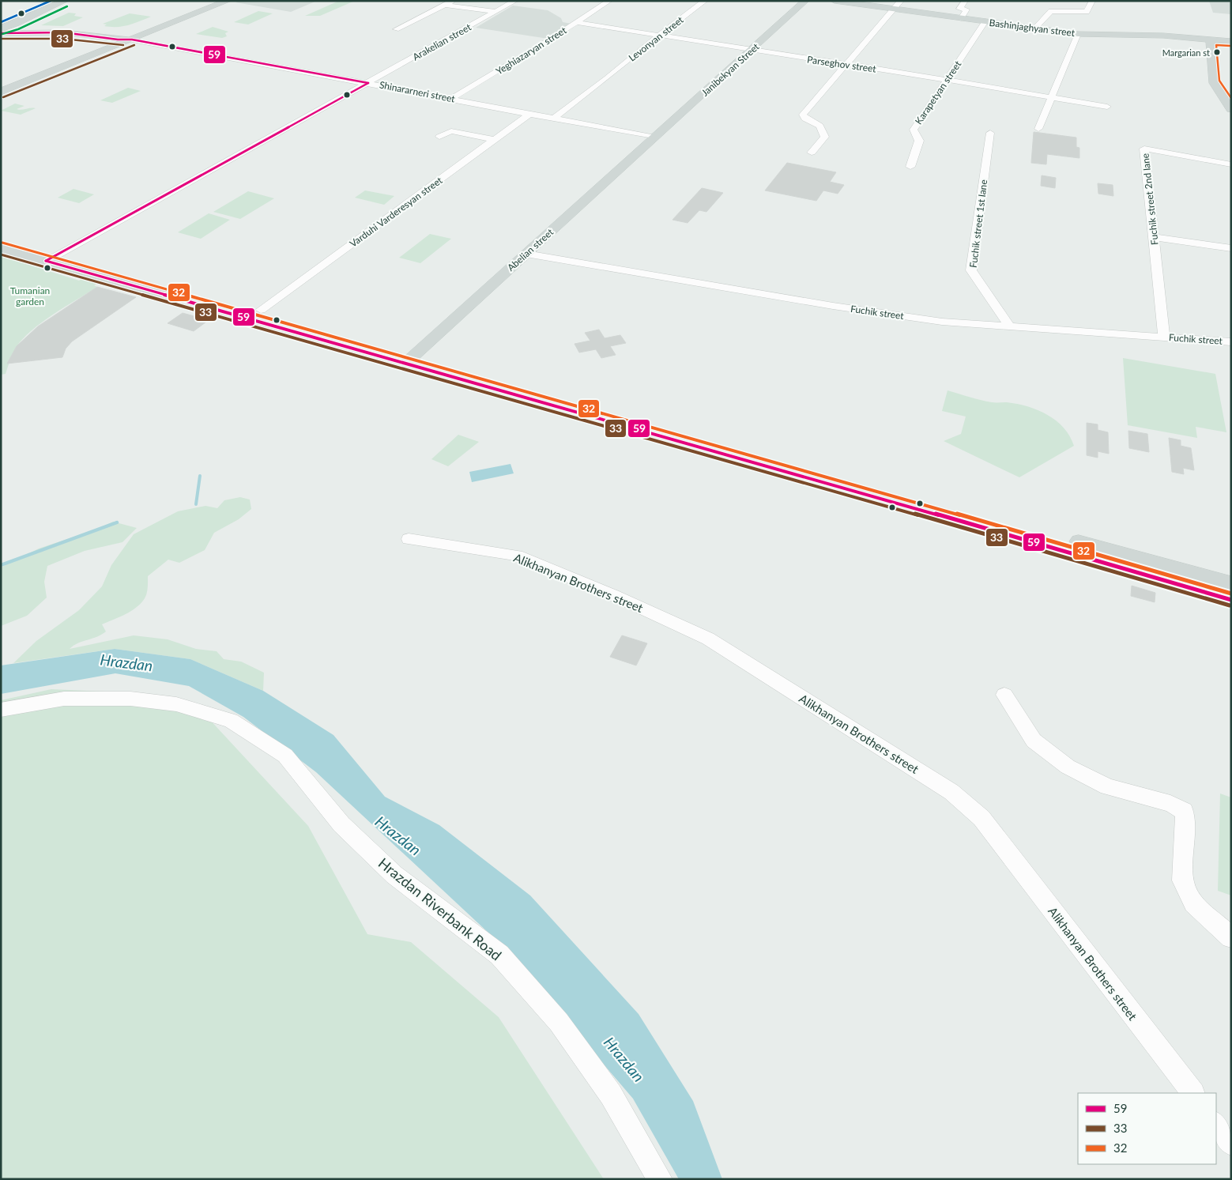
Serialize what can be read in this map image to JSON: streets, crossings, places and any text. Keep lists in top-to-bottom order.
{
  "streets": {
    "main road": [
      "Bashinjaghyan street",
      "Janibekyan Street",
      "Shinararneri street",
      "Abelian street"
    ],
    "street": [
      "Levonyan street",
      "Arakelian street",
      "Yeghiazaryan street",
      "Parseghov street",
      "Karapetyan street",
      "Fuchik street 2nd lane",
      "Varduhi Varderesyan street",
      "Fuchik street 1st lane",
      "Fuchik street",
      "Alikhanyan Brothers street",
      "Hrazdan Riverbank Road"
    ]
  },
  "crossings": [
    ["Bashinjaghyan street", "Karapetyan street"],
    ["Levonyan street", "Parseghov street"],
    ["Levonyan street", "Shinararneri street"],
    ["Arakelian street", "Shinararneri street"],
    ["Yeghiazaryan street", "Parseghov street"],
    ["Yeghiazaryan street", "Shinararneri street"],
    ["Parseghov street", "Janibekyan Street"],
    ["Parseghov street", "Karapetyan street"],
    ["Janibekyan Street", "Shinararneri street"],
    ["Janibekyan Street", "Abelian street"],
    ["Shinararneri street", "Varduhi Varderesyan street"],
    ["Shinararneri street", "Abelian street"],
    ["Fuchik street 2nd lane", "Fuchik street"],
    ["Fuchik street 1st lane", "Fuchik street"],
    ["Abelian street", "Fuchik street"]
  ],
  "water": ["Hrazdan"],
  "parks": ["Tumanian garden"],
  "places": ["Margarian st"],
  "lines": ["transit line 59", "transit line 33", "transit line 32"],
  "legend": ["59", "33", "32"]
}
